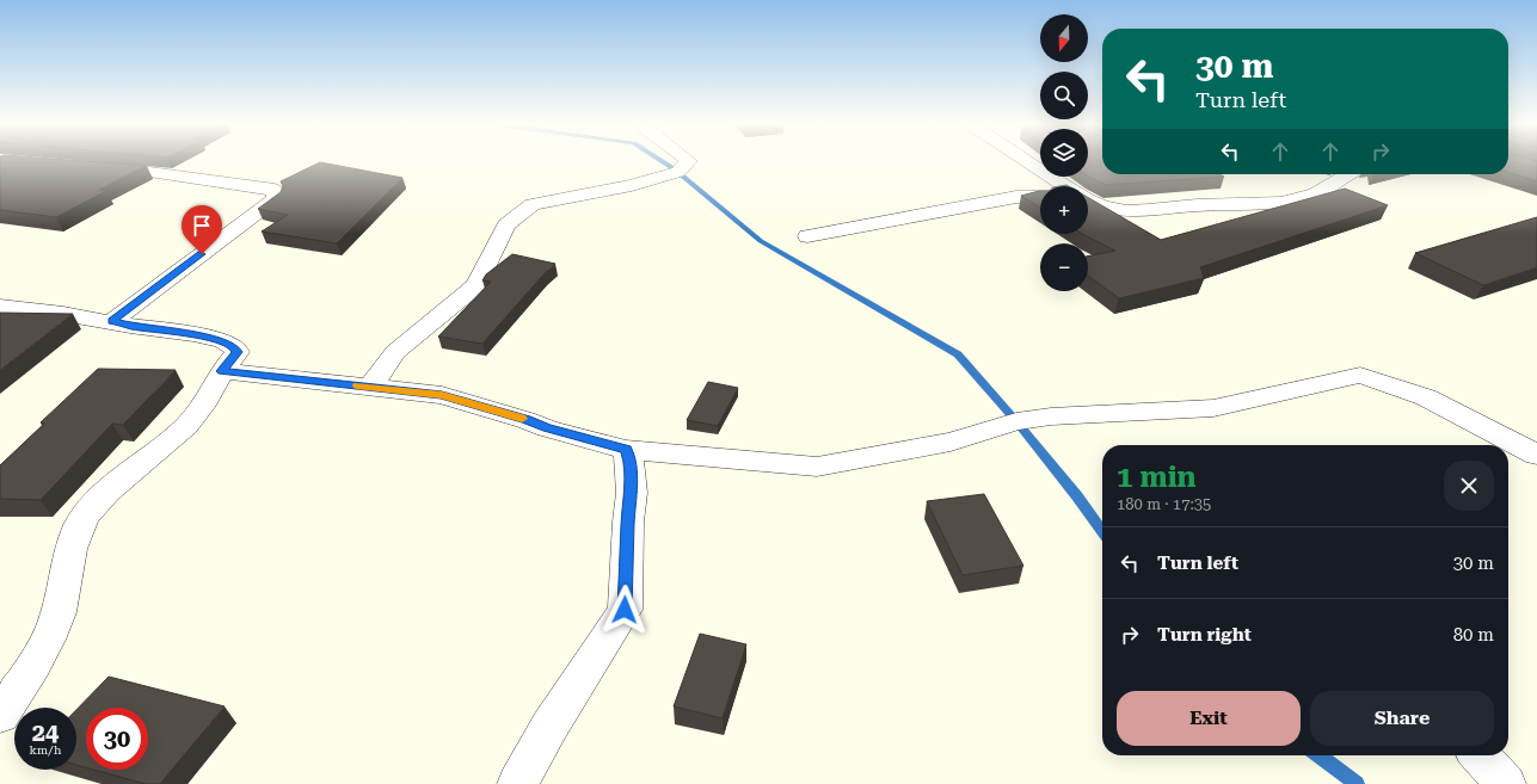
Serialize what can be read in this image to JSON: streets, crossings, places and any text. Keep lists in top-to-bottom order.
{
  "north": "bottom",
  "page": {
    "map_buttons": ["+", "−"],
    "turn": ["30 m", "Turn left"],
    "heading": ["1 min", "180 m · 17:35"],
    "list": [
      {
        "name": "Turn left",
        "value": "30 m"
      },
      {
        "name": "Turn right",
        "value": "80 m"
      }
    ],
    "buttons": ["Exit", "Share"],
    "speed": "24 km/h",
    "limit": "30"
  }
}
